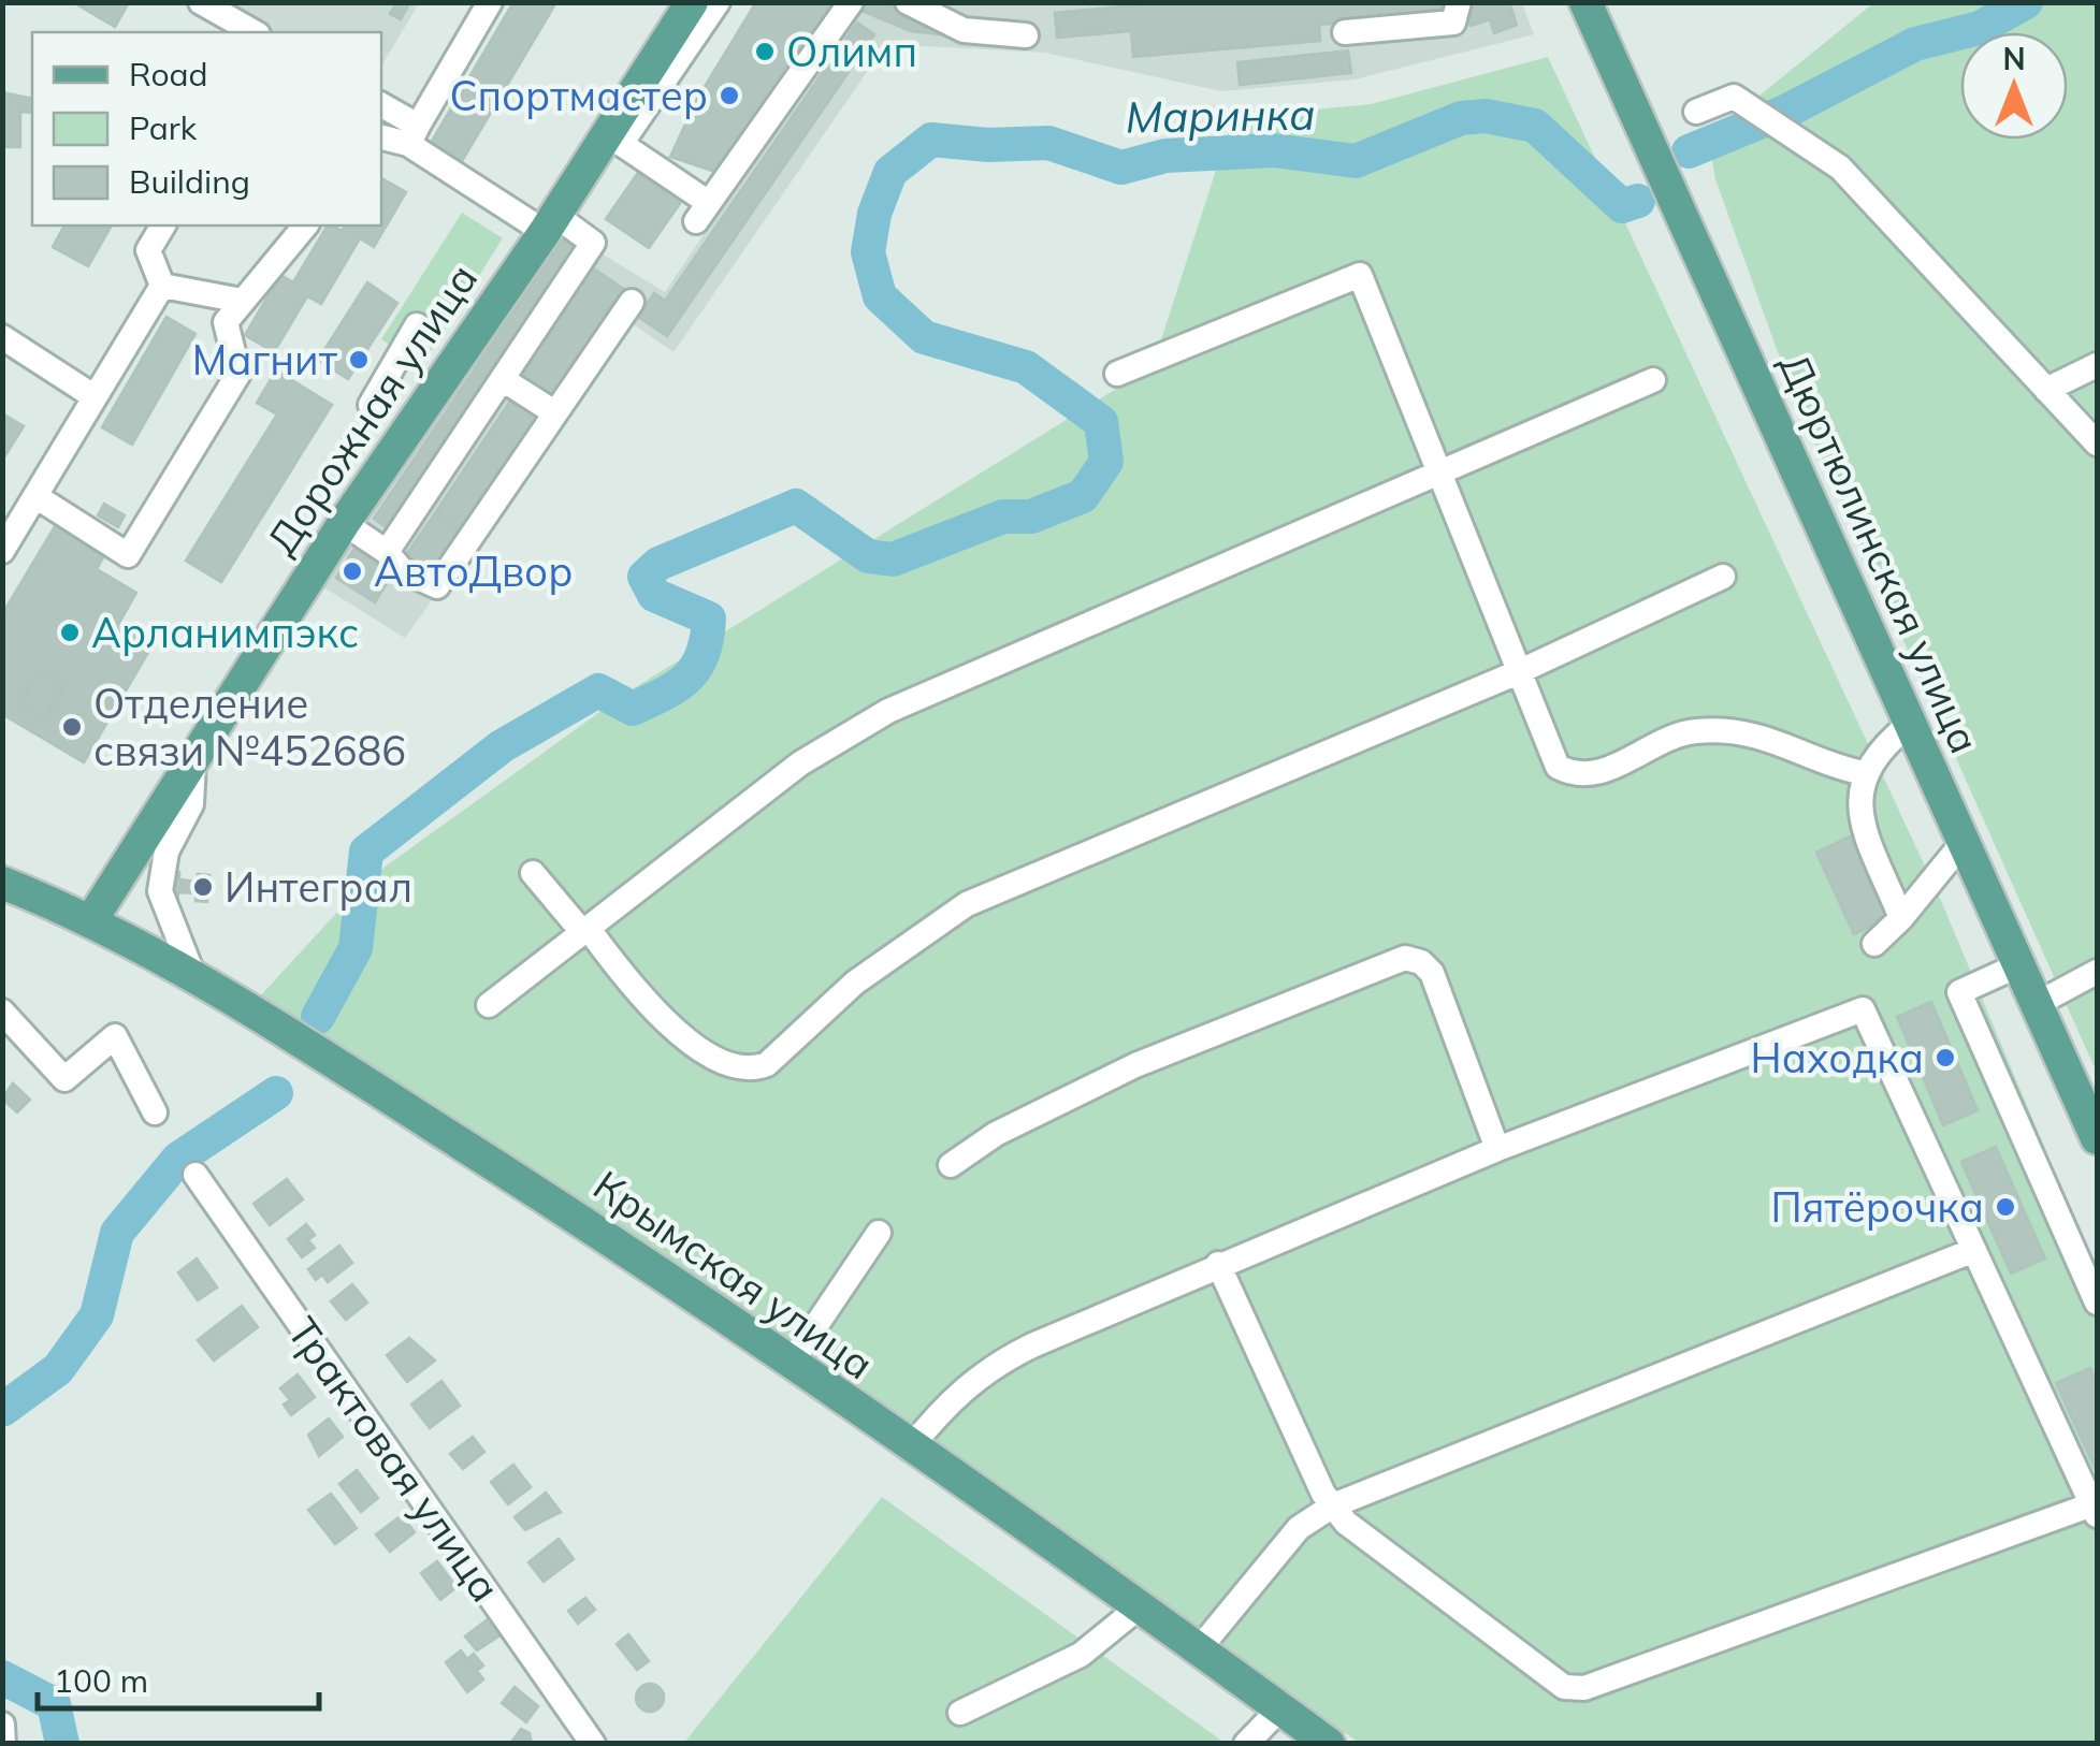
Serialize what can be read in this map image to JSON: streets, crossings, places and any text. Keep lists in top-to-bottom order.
{
  "streets": {
    "main road": ["Дорожная улица", "Дюртюлинская улица", "Крымская улица"],
    "street": ["Трактовая улица"]
  },
  "crossings": [
    ["Дорожная улица", "Крымская улица"]
  ],
  "water": ["Маринка"],
  "places": [
    "Олимп",
    "Спортмастер",
    "Магнит",
    "АвтоДвор",
    "Арланимпэкс",
    "Отделение связи №452686",
    "Интеграл",
    "Находка",
    "Пятёрочка"
  ],
  "legend": ["Road", "Park", "Building"],
  "scale_bar": "100 m",
  "north": "top"
}
